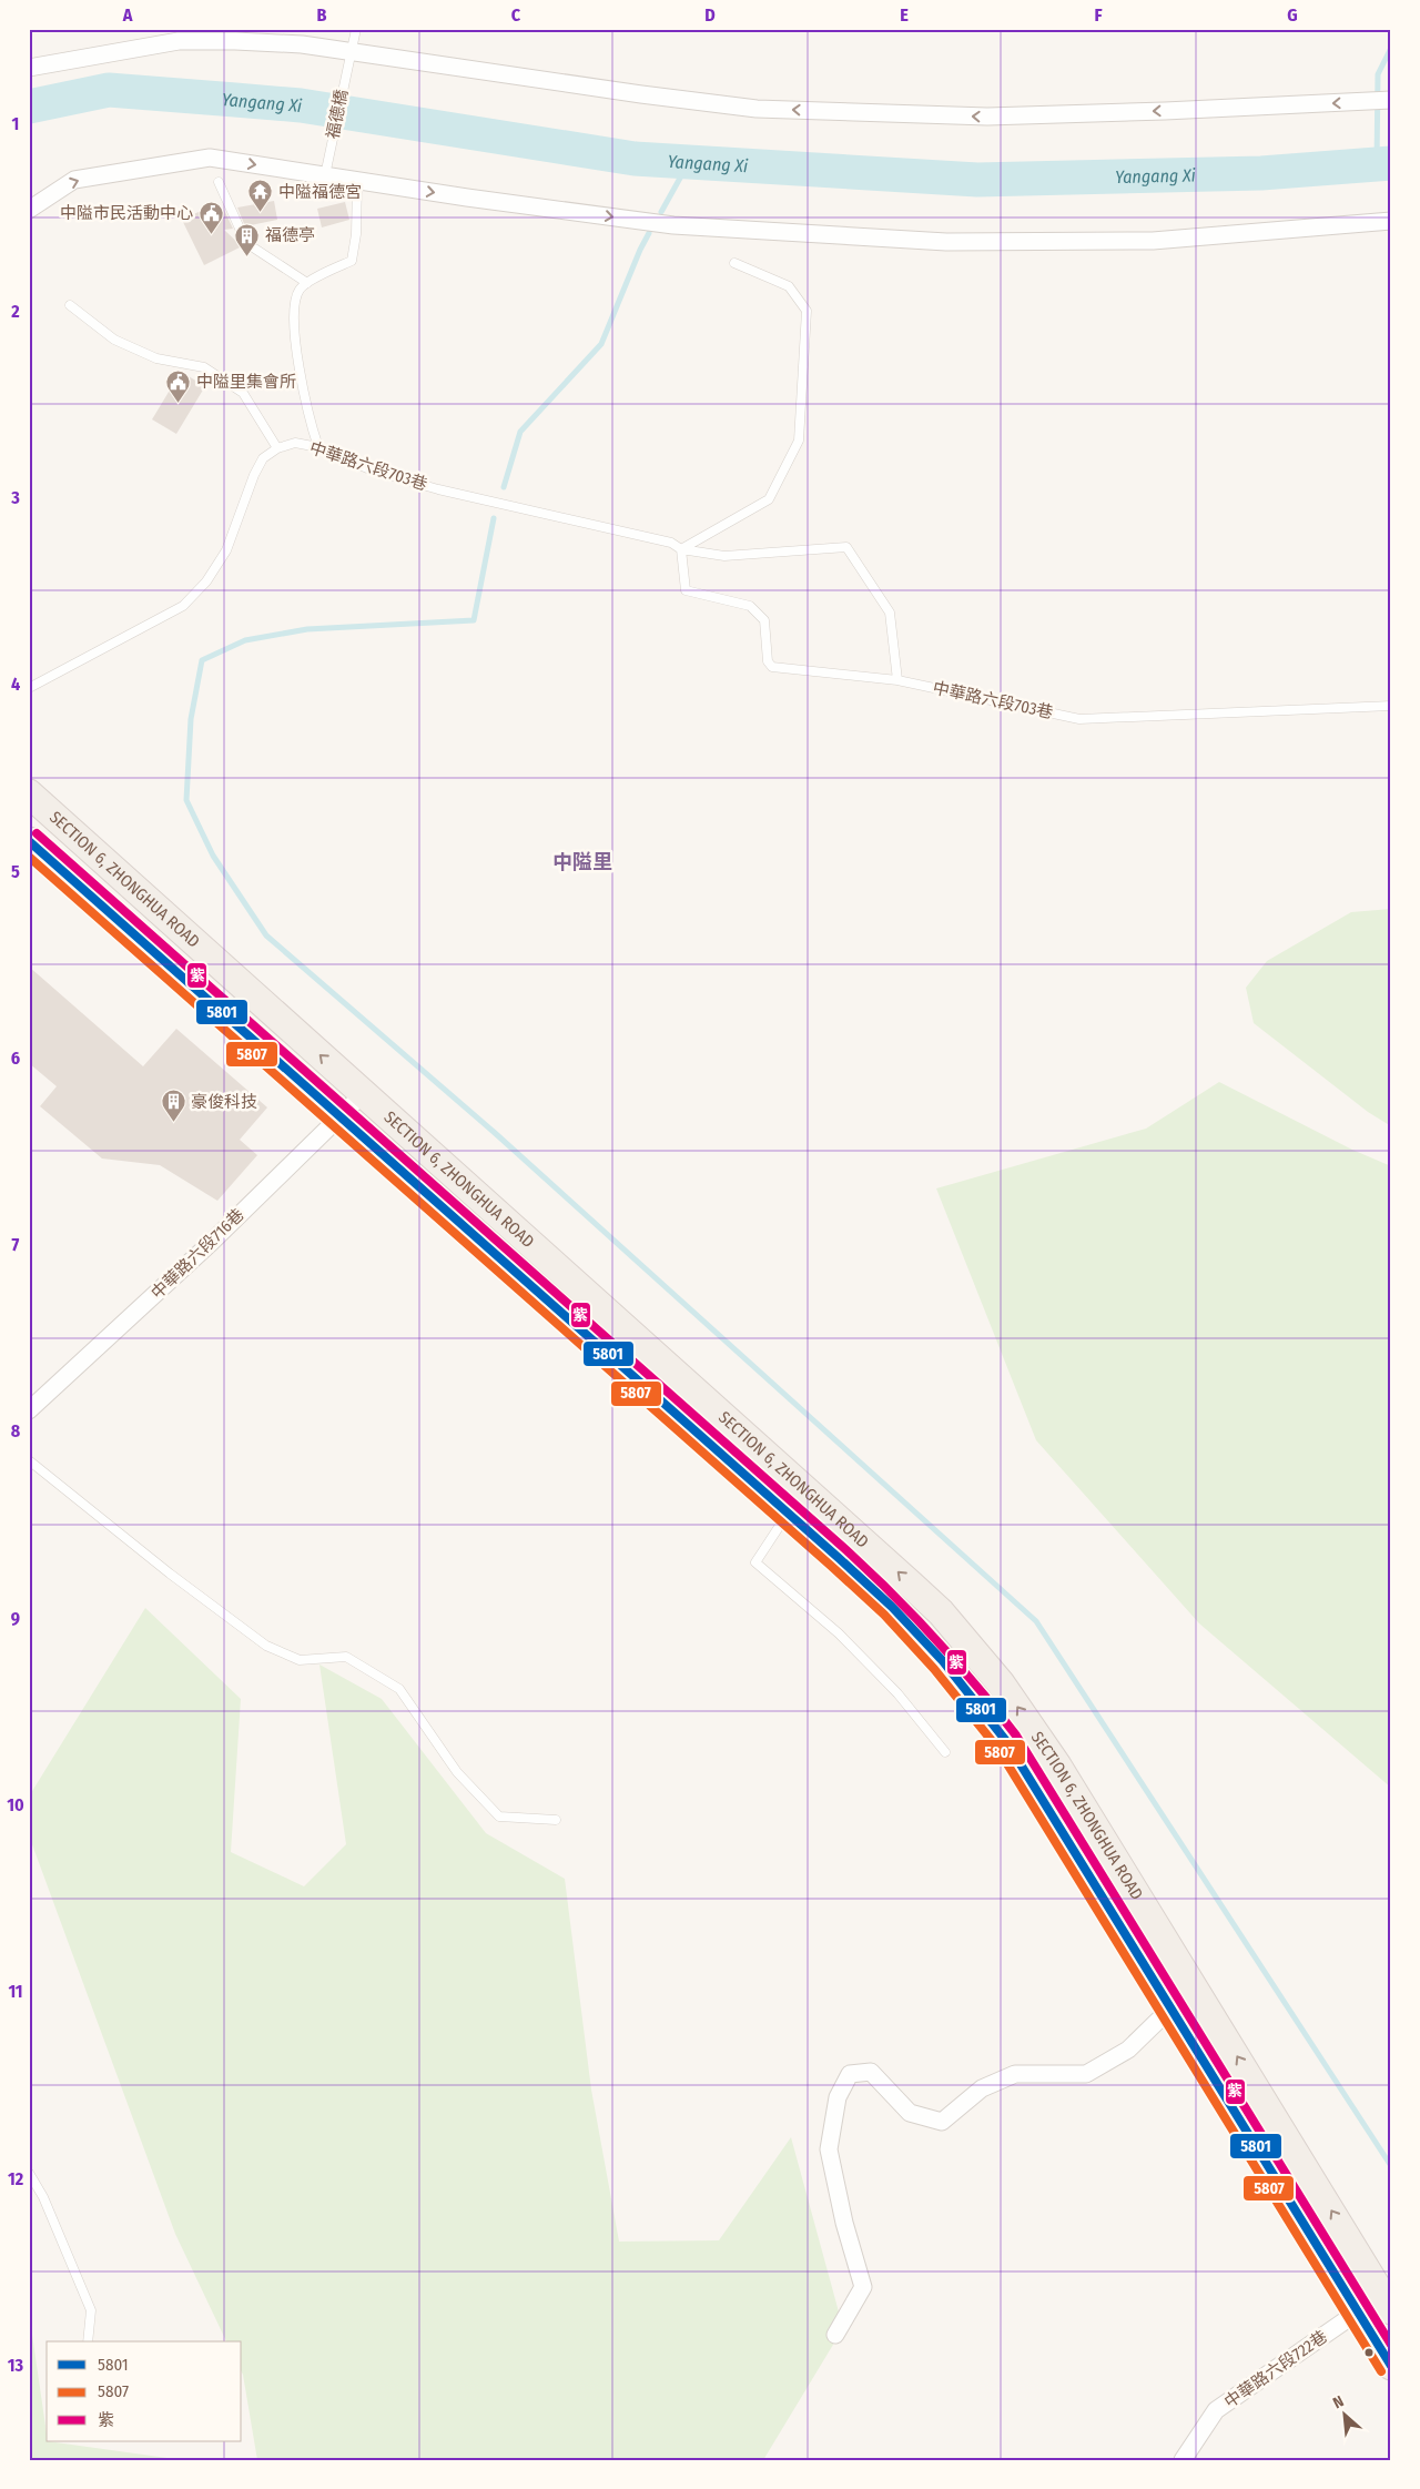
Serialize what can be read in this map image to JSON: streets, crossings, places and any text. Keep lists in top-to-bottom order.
{
  "streets": {
    "main road": ["SECTION 6, ZHONGHUA ROAD"],
    "street": ["中華路六段716巷", "中華路六段722巷"],
    "lane": ["福德橋", "中華路六段703巷"]
  },
  "crossings": [
    ["SECTION 6, ZHONGHUA ROAD", "中華路六段716巷"],
    ["SECTION 6, ZHONGHUA ROAD", "中華路六段722巷"]
  ],
  "districts": ["中隘里"],
  "water": ["Yangang Xi"],
  "places": {
    "temple": ["中隘福德宮"],
    "public building": ["中隘市民活動中心", "中隘里集會所"],
    "building": ["福德亭", "豪俊科技"]
  },
  "lines": ["transit line 紫", "transit line 5801", "transit line 5807"],
  "legend": ["5801", "5807", "紫"],
  "north": "top left",
  "grid": {
    "columns": [
      "A",
      "B",
      "C",
      "D",
      "E",
      "F",
      "G"
    ],
    "rows": [
      "1",
      "2",
      "3",
      "4",
      "5",
      "6",
      "7",
      "8",
      "9",
      "10",
      "11",
      "12",
      "13"
    ]
  }
}
